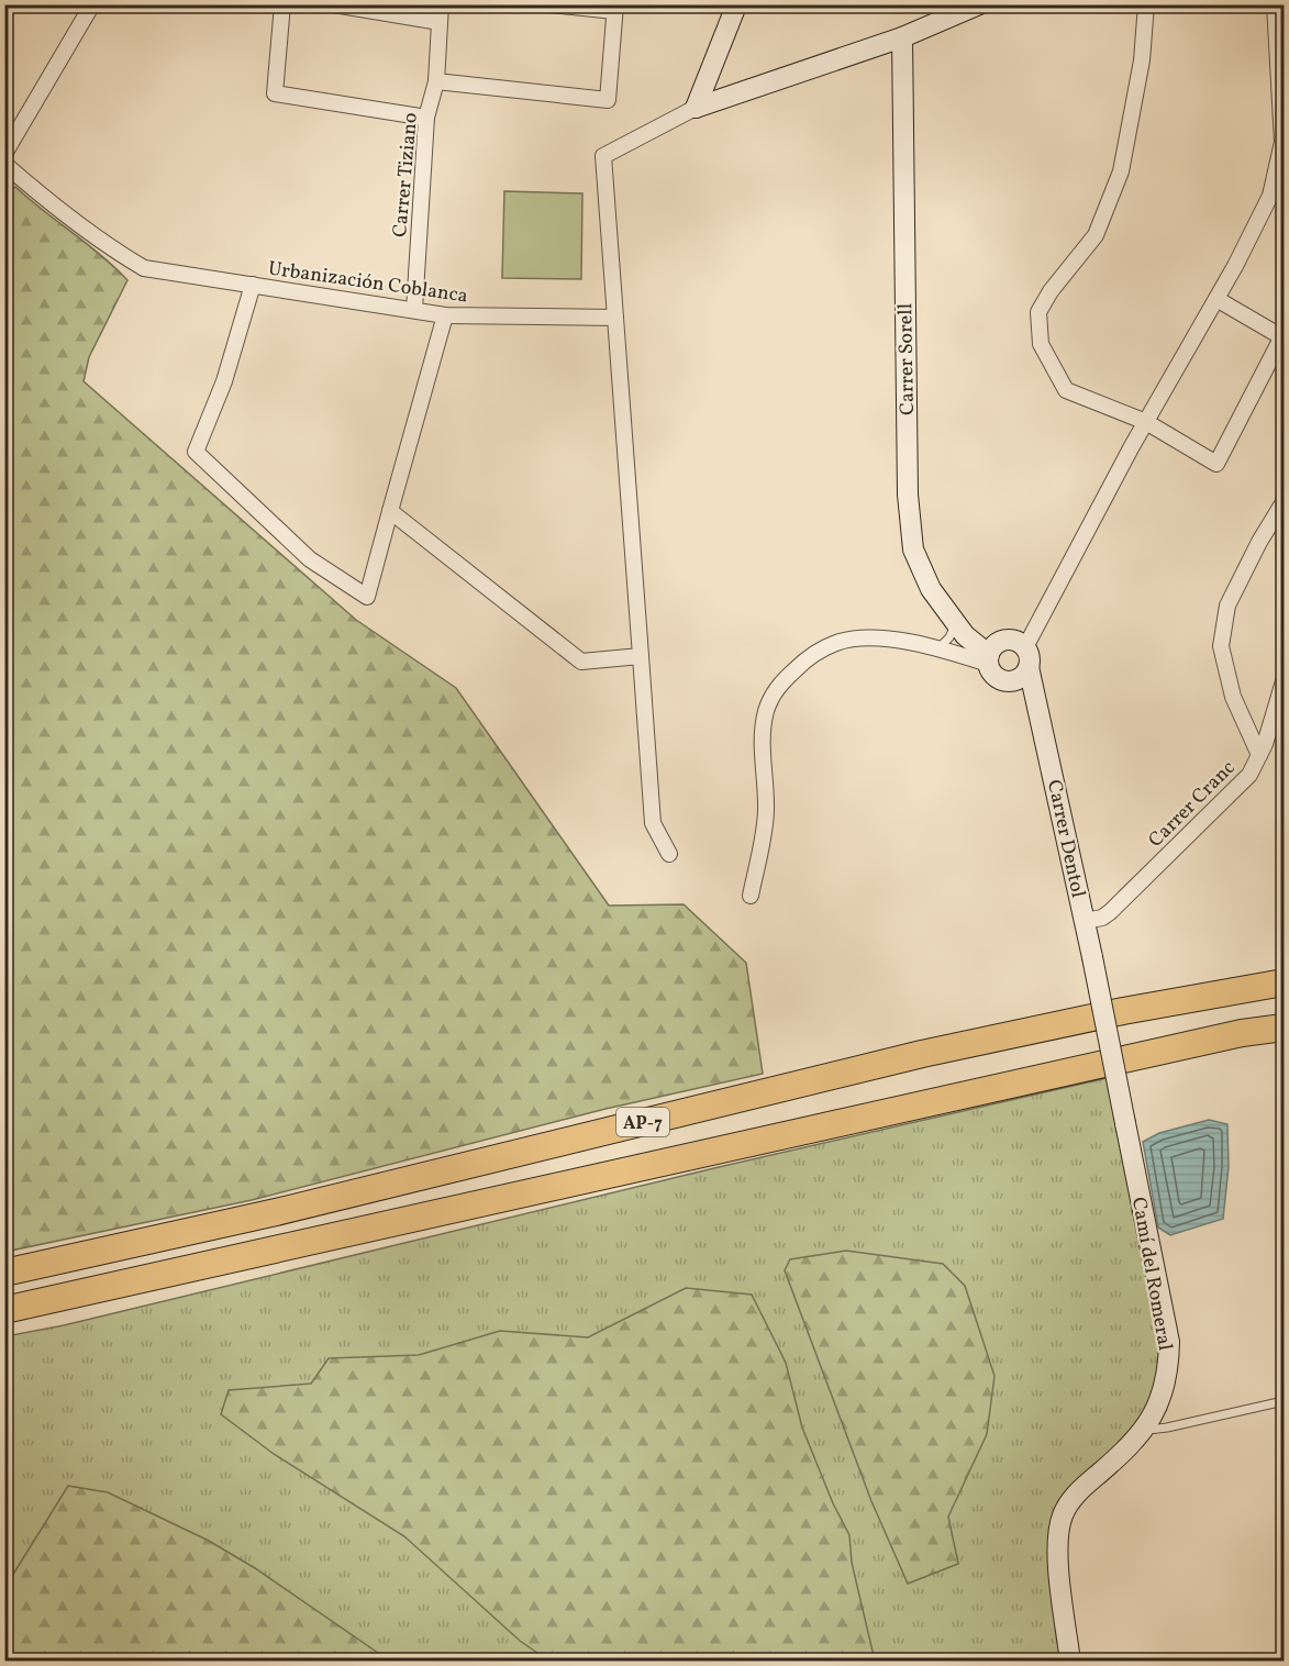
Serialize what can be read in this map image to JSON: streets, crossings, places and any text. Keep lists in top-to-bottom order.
{
  "streets": {
    "highway": ["AP-7"],
    "street": [
      "Carrer Tiziano",
      "Urbanización Coblanca",
      "Carrer Sorell",
      "Carrer Cranc",
      "Carrer Dentol",
      "Camí del Romeral"
    ]
  },
  "crossings": [
    ["Carrer Tiziano", "Urbanización Coblanca"],
    ["Carrer Sorell", "Carrer Dentol"],
    ["Carrer Cranc", "Carrer Dentol"],
    ["Carrer Dentol", "Camí del Romeral"]
  ]
}
